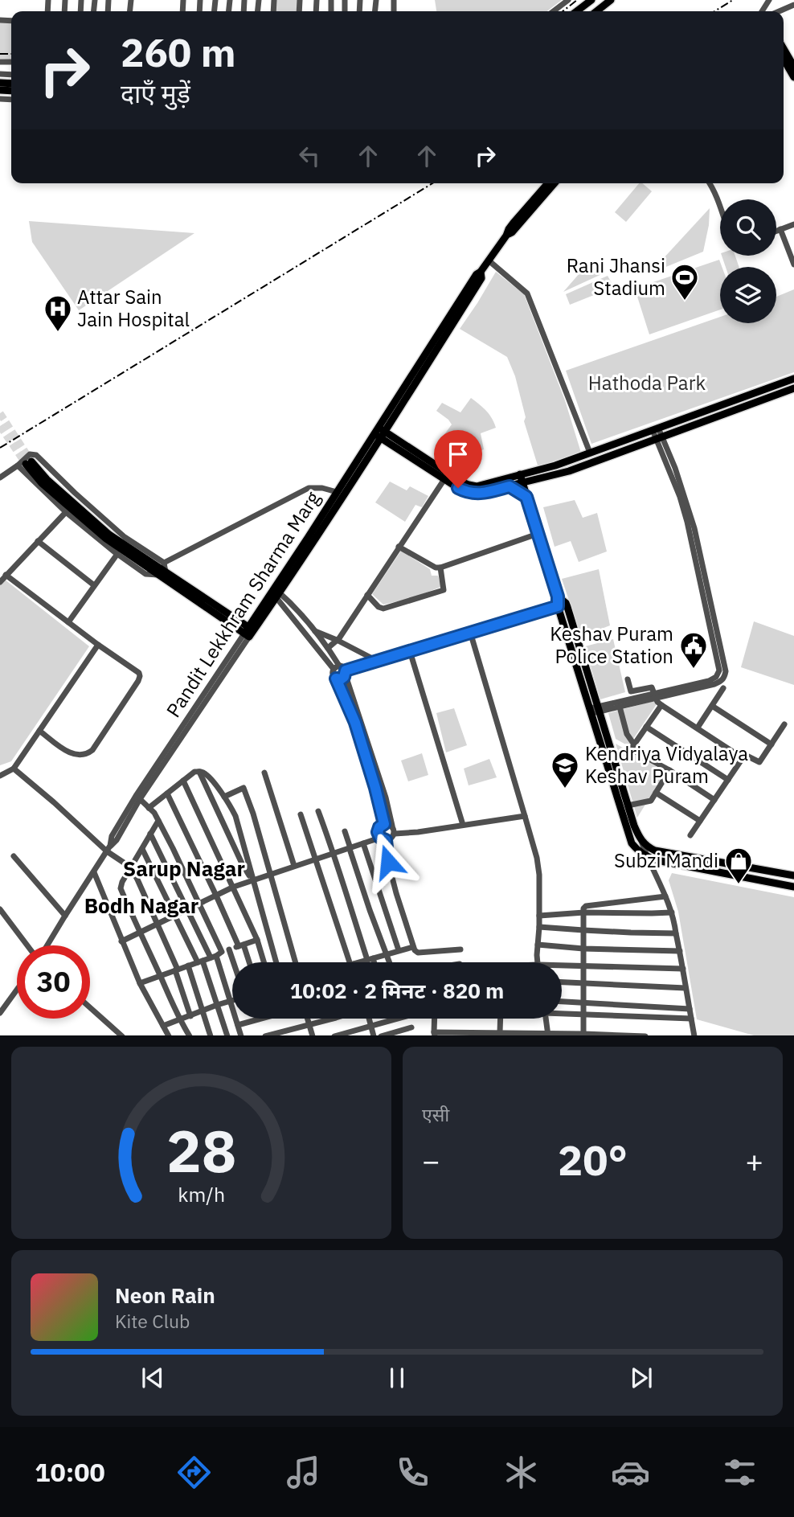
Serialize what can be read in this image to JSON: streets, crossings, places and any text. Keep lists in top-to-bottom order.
{
  "streets": {
    "main road": ["Pandit Lekkhram Sharma Marg"]
  },
  "districts": ["Sarup Nagar", "Bodh Nagar"],
  "parks": ["Hathoda Park"],
  "places": {
    "sports": ["Rani Jhansi Stadium"],
    "hospital": ["Attar Sain Jain Hospital"],
    "public building": ["Keshav Puram Police Station"],
    "school or university": ["Kendriya Vidyalaya Keshav Puram"],
    "shop": ["Subzi Mandi"]
  },
  "page": {
    "turn": ["260 m", "दाएँ मुड़ें"],
    "limit": "30",
    "trip": "10:02 · 2 मिनट · 820 m",
    "tile": "एसी",
    "heat": ["−", "20°", "+"],
    "song": ["Neon Rain", "Kite Club"],
    "tabs": "10:00",
    "gauge": ["28", "km/h"]
  }
}
